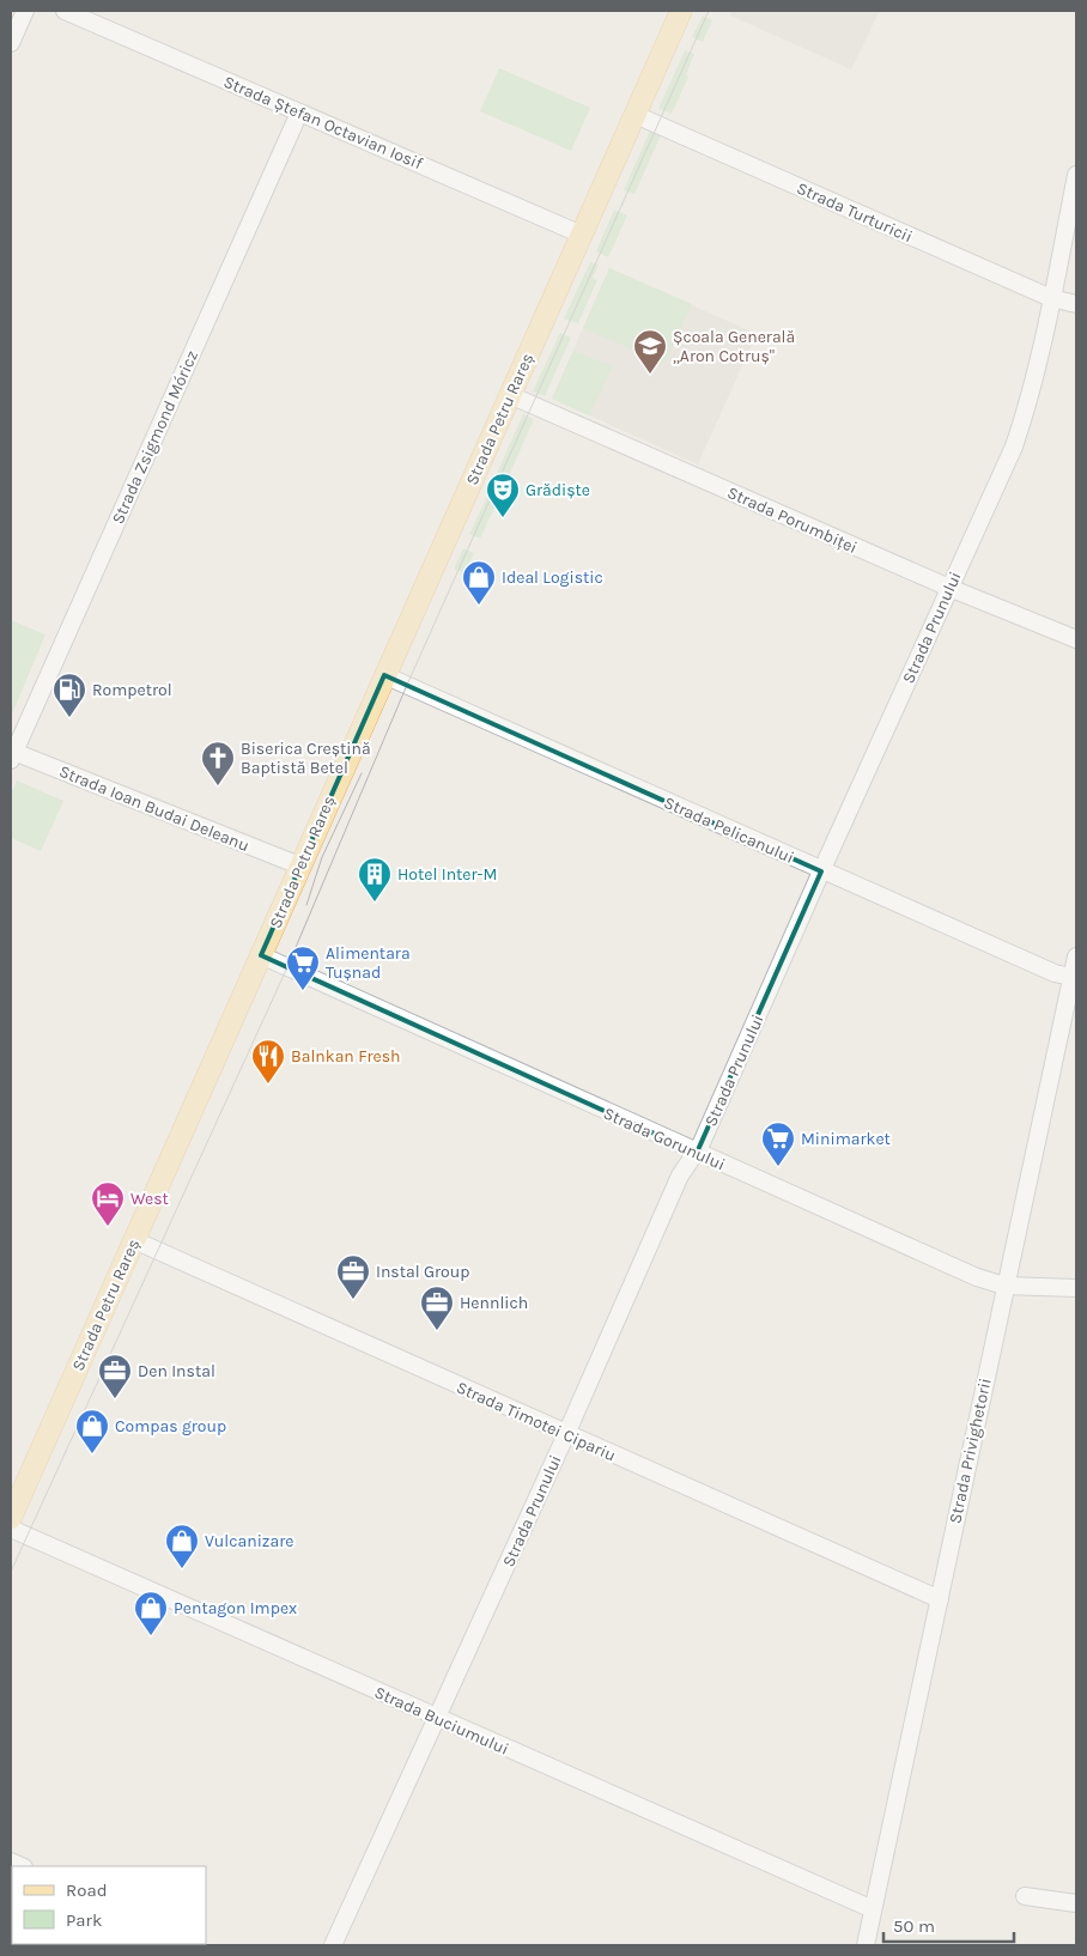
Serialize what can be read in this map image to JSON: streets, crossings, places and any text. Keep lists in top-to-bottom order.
{
  "streets": {
    "main road": ["Strada Petru Rareș"],
    "street": [
      "Strada Ștefan Octavian Iosif",
      "Strada Turturicii",
      "Strada Zsigmond Móricz",
      "Strada Porumbiței",
      "Strada Prunului",
      "Strada Ioan Budai Deleanu",
      "Strada Pelicanului",
      "Strada Gorunului",
      "Strada Timotei Cipariu",
      "Strada Privighetorii",
      "Strada Buciumului"
    ]
  },
  "crossings": [
    ["Strada Ștefan Octavian Iosif", "Strada Petru Rareș"],
    ["Strada Ștefan Octavian Iosif", "Strada Zsigmond Móricz"],
    ["Strada Turturicii", "Strada Petru Rareș"],
    ["Strada Turturicii", "Strada Prunului"],
    ["Strada Petru Rareș", "Strada Porumbiței"],
    ["Strada Petru Rareș", "Strada Ioan Budai Deleanu"],
    ["Strada Petru Rareș", "Strada Pelicanului"],
    ["Strada Petru Rareș", "Strada Gorunului"],
    ["Strada Petru Rareș", "Strada Timotei Cipariu"],
    ["Strada Zsigmond Móricz", "Strada Ioan Budai Deleanu"],
    ["Strada Porumbiței", "Strada Prunului"],
    ["Strada Prunului", "Strada Pelicanului"],
    ["Strada Prunului", "Strada Gorunului"],
    ["Strada Prunului", "Strada Timotei Cipariu"],
    ["Strada Prunului", "Strada Buciumului"],
    ["Strada Pelicanului", "Strada Privighetorii"],
    ["Strada Gorunului", "Strada Privighetorii"],
    ["Strada Timotei Cipariu", "Strada Privighetorii"],
    ["Strada Privighetorii", "Strada Buciumului"]
  ],
  "places": {
    "school or university": ["Școala Generală ,,Aron Cotruș\""],
    "theatre": ["Grădiște"],
    "shop": [
      "Ideal Logistic",
      "Compas group",
      "Vulcanizare",
      "Pentagon Impex"
    ],
    "fuel station": ["Rompetrol"],
    "church": ["Biserica Creștină Baptistă Betel"],
    "building": ["Hotel Inter-M"],
    "supermarket": ["Alimentara Tușnad", "Minimarket"],
    "restaurant": ["Balnkan Fresh"],
    "hotel": ["West"],
    "office": ["Instal Group", "Hennlich", "Den Instal"]
  },
  "legend": ["Road", "Park"],
  "scale_bar": "50 m"
}
